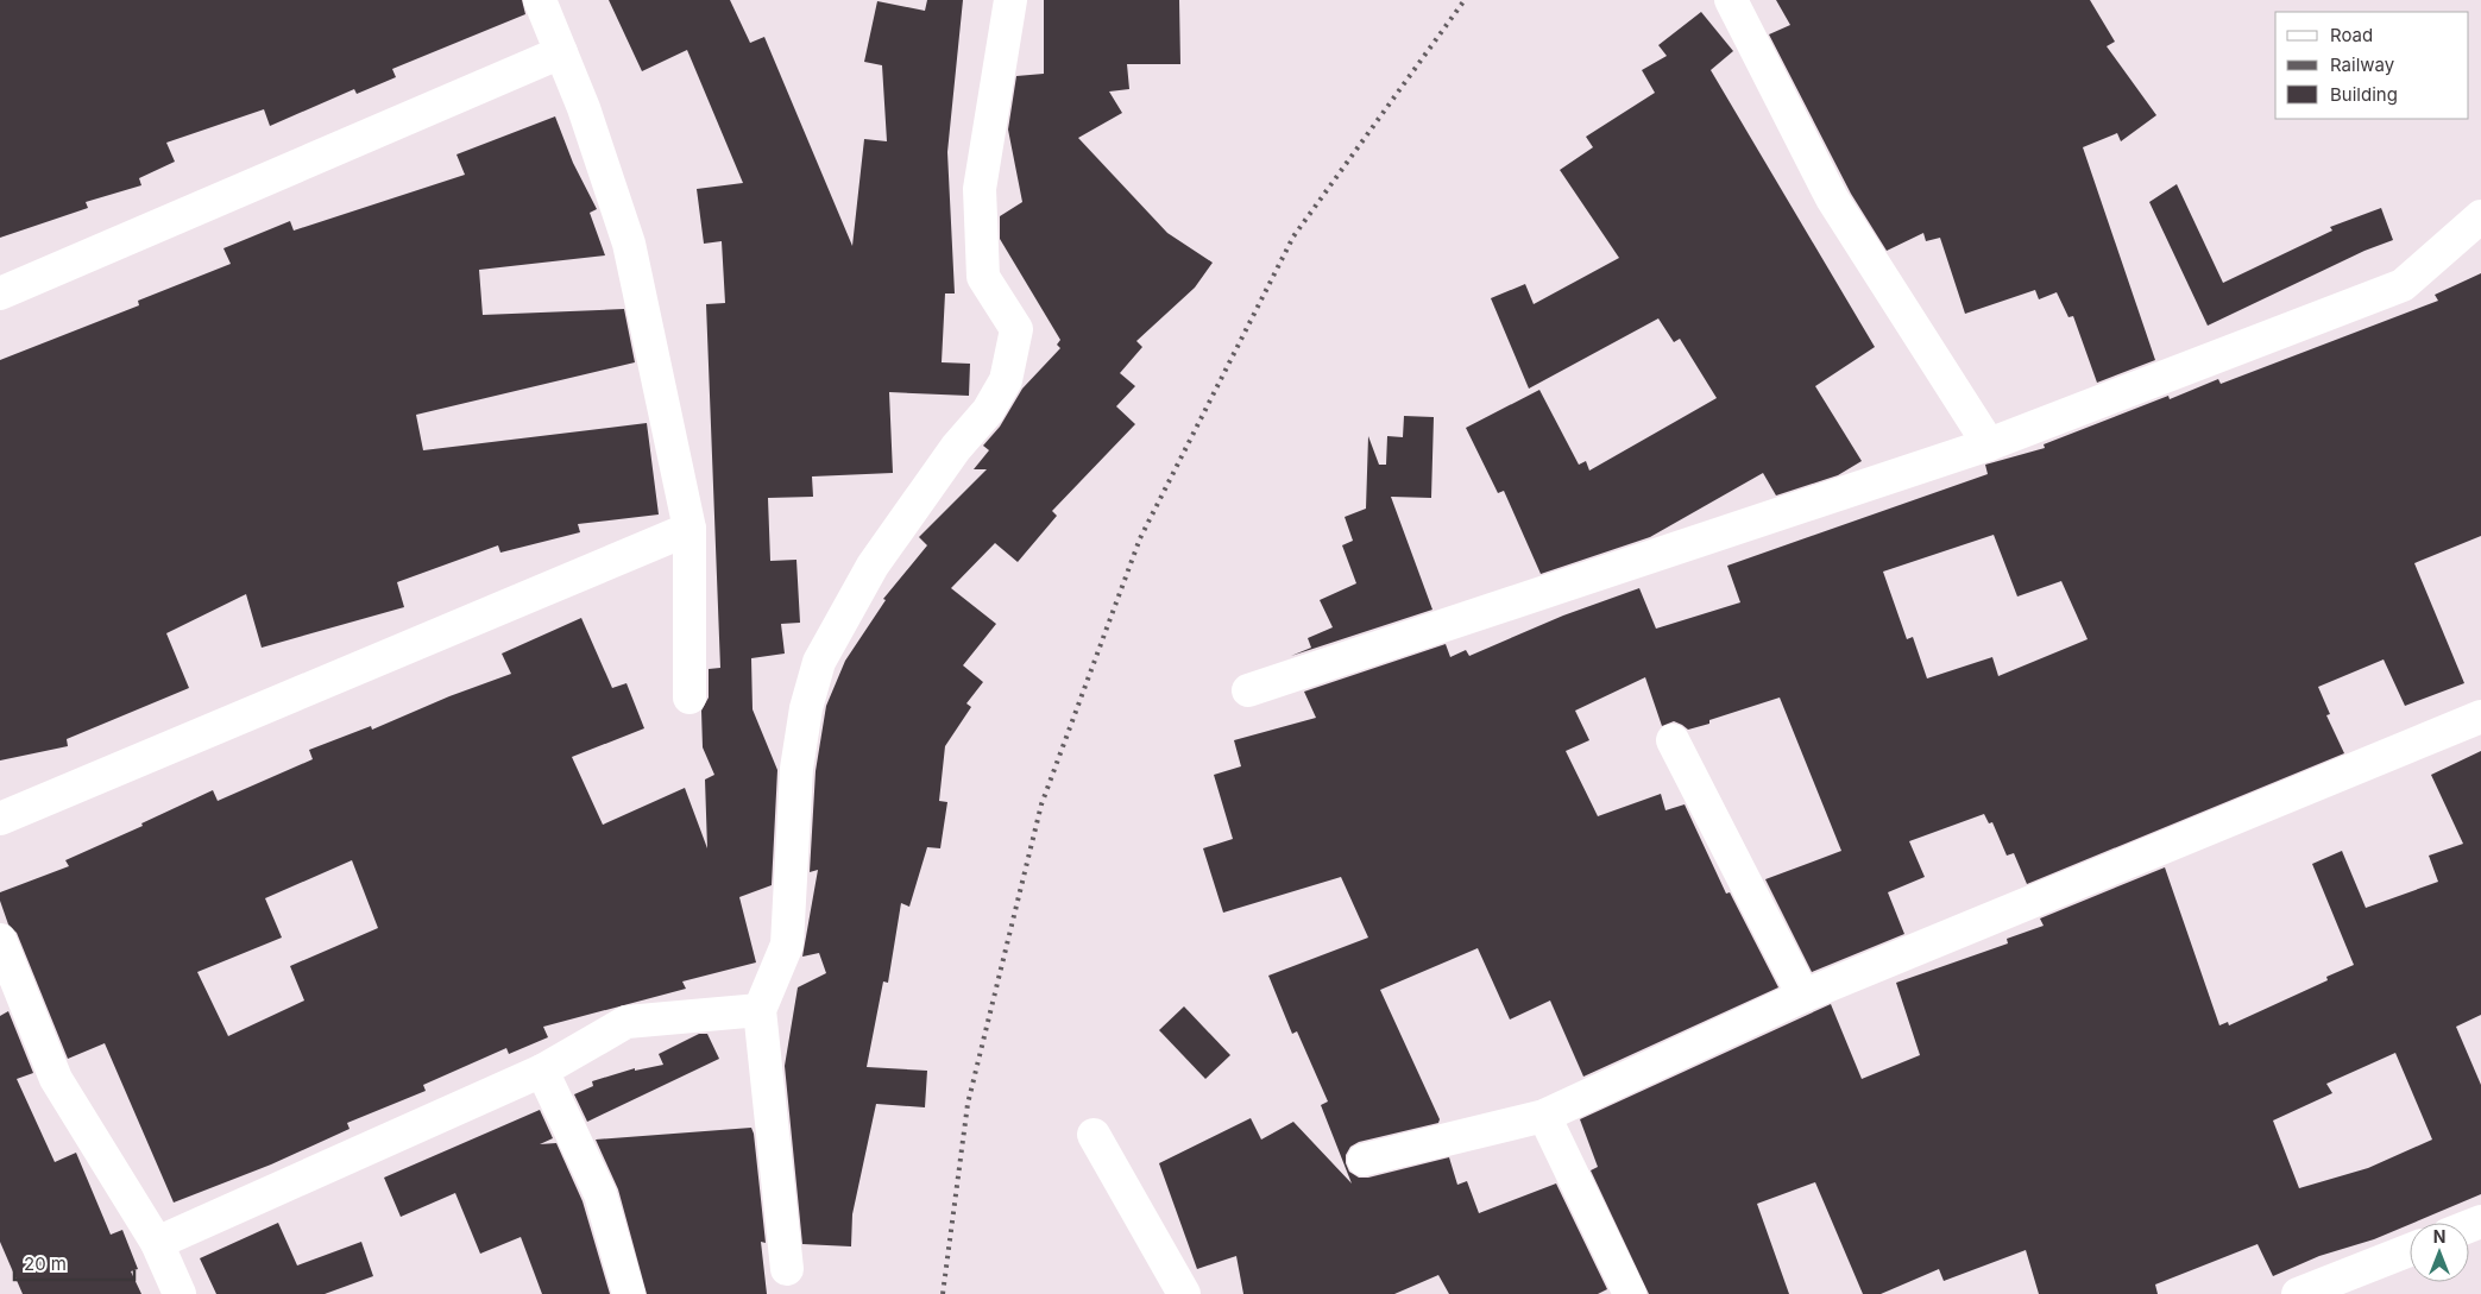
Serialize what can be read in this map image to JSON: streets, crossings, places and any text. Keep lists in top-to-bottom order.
{
  "legend": ["Road", "Railway", "Building"],
  "scale_bar": "20 m",
  "north": "top"
}
